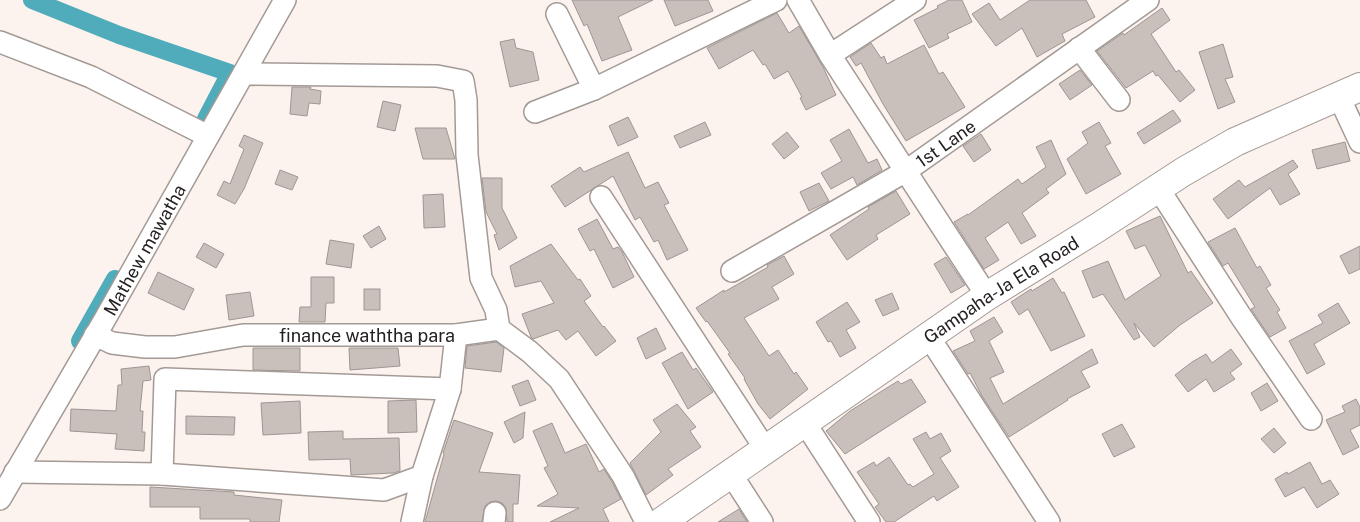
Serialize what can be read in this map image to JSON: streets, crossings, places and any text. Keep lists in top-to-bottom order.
{
  "streets": {
    "highway": ["Gampaha-Ja Ela Road"],
    "street": ["1st Lane", "Mathew mawatha", "finance waththa para"]
  },
  "crossings": [
    ["Mathew mawatha", "finance waththa para"]
  ]
}
